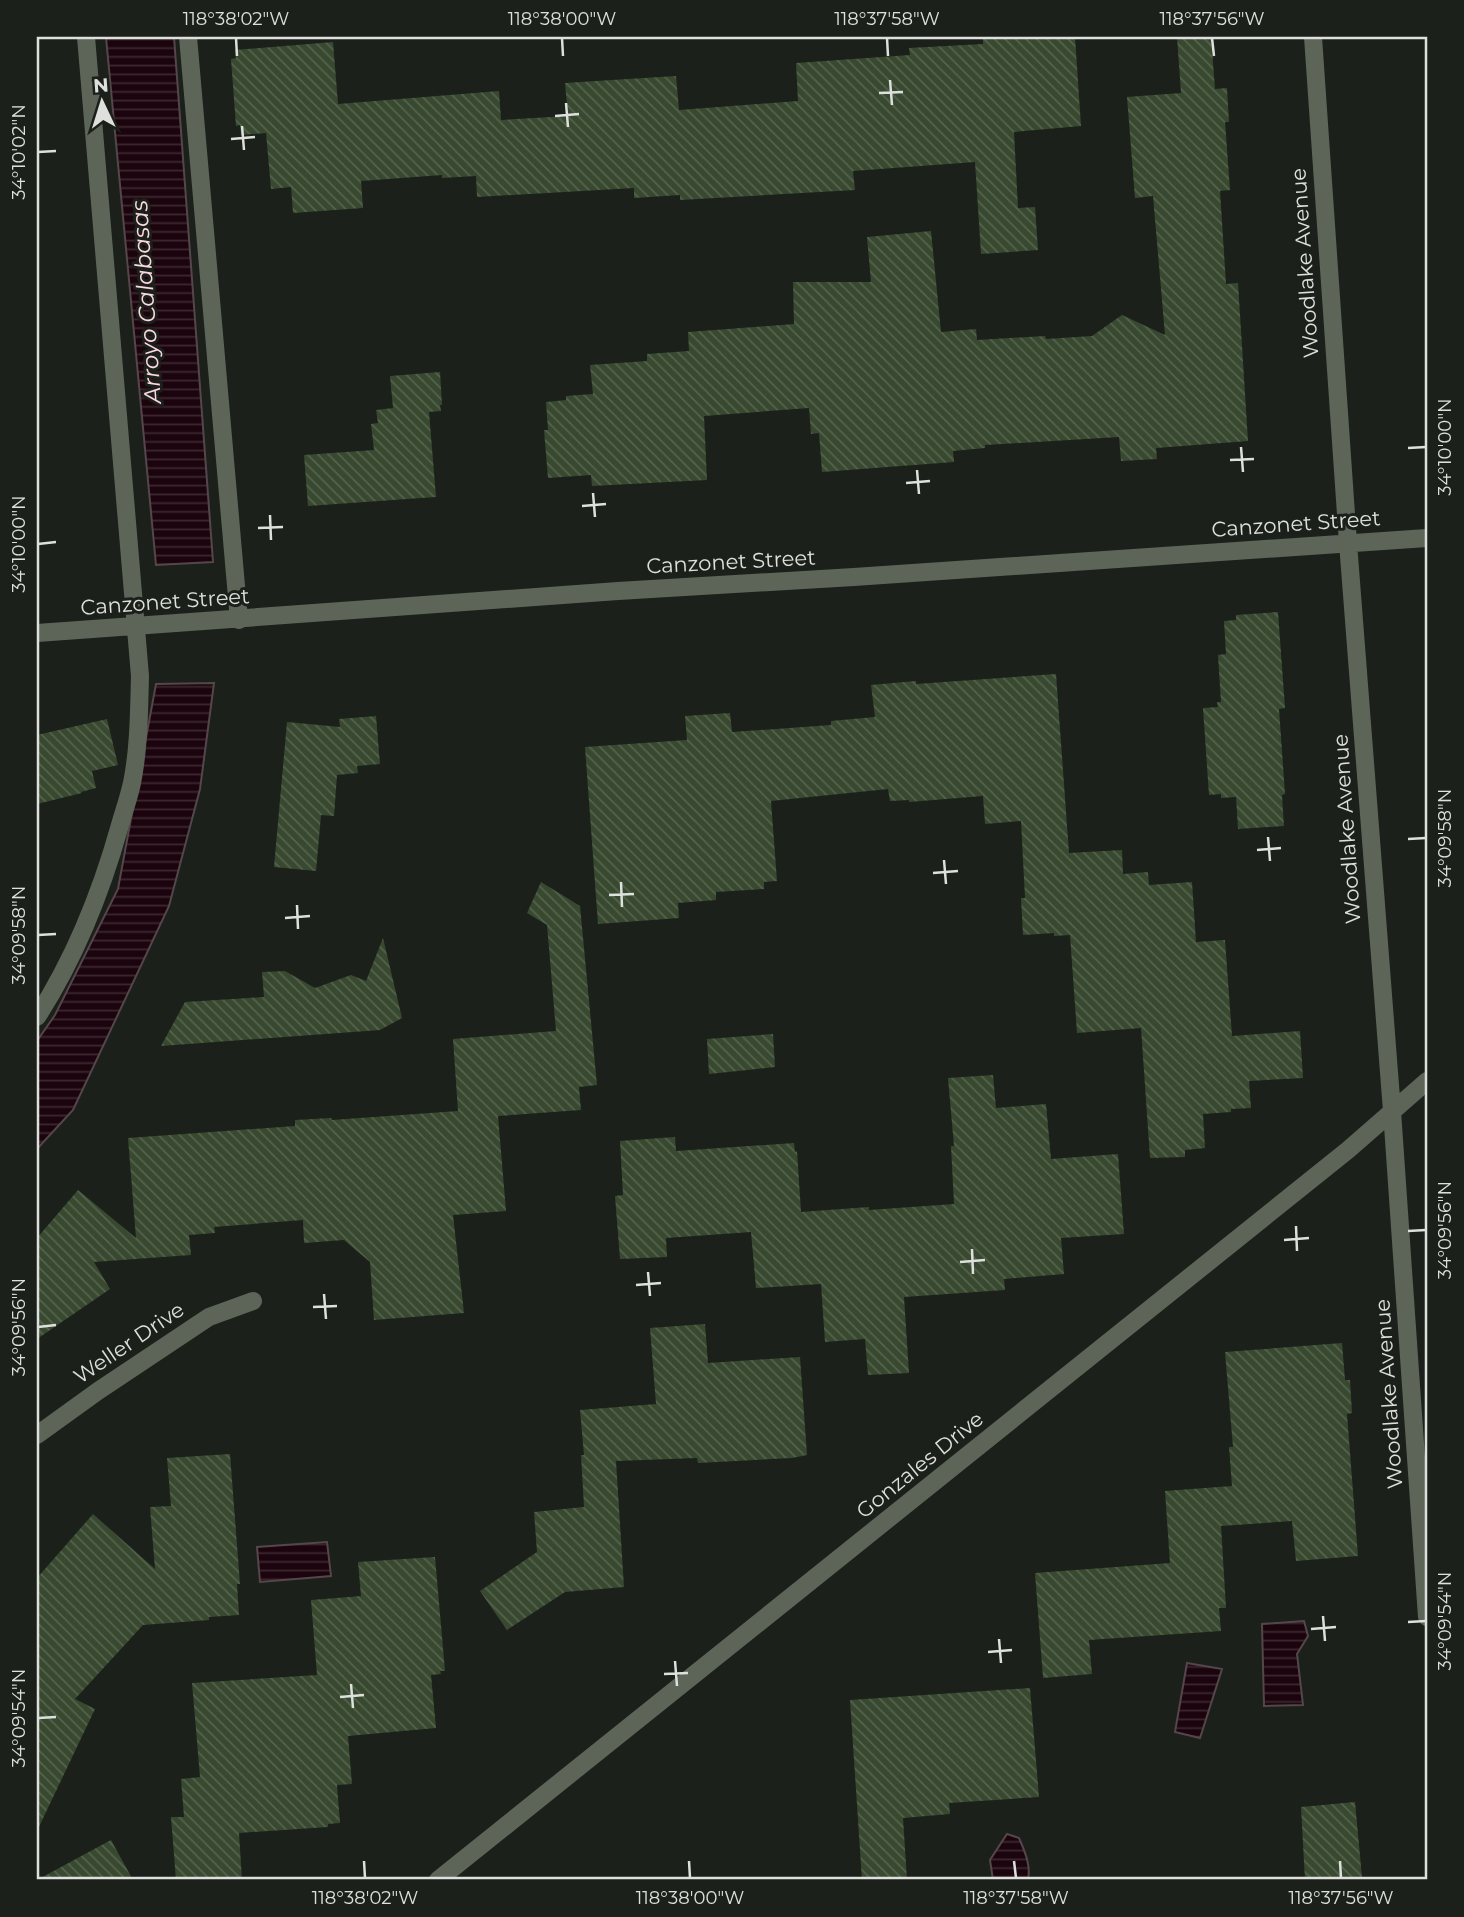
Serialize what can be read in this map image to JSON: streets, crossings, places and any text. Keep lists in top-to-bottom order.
{
  "streets": {
    "street": [
      "Woodlake Avenue",
      "Canzonet Street",
      "Weller Drive",
      "Gonzales Drive"
    ]
  },
  "crossings": [
    ["Woodlake Avenue", "Canzonet Street"],
    ["Woodlake Avenue", "Gonzales Drive"]
  ],
  "water": ["Arroyo Calabasas"],
  "north": "top",
  "coordinates": [
    "118°38'02\"W",
    "118°38'00\"W",
    "118°37'58\"W",
    "118°37'56\"W",
    "34°10'02\"N",
    "34°10'00\"N",
    "34°09'58\"N",
    "34°09'56\"N",
    "34°09'54\"N"
  ]
}
